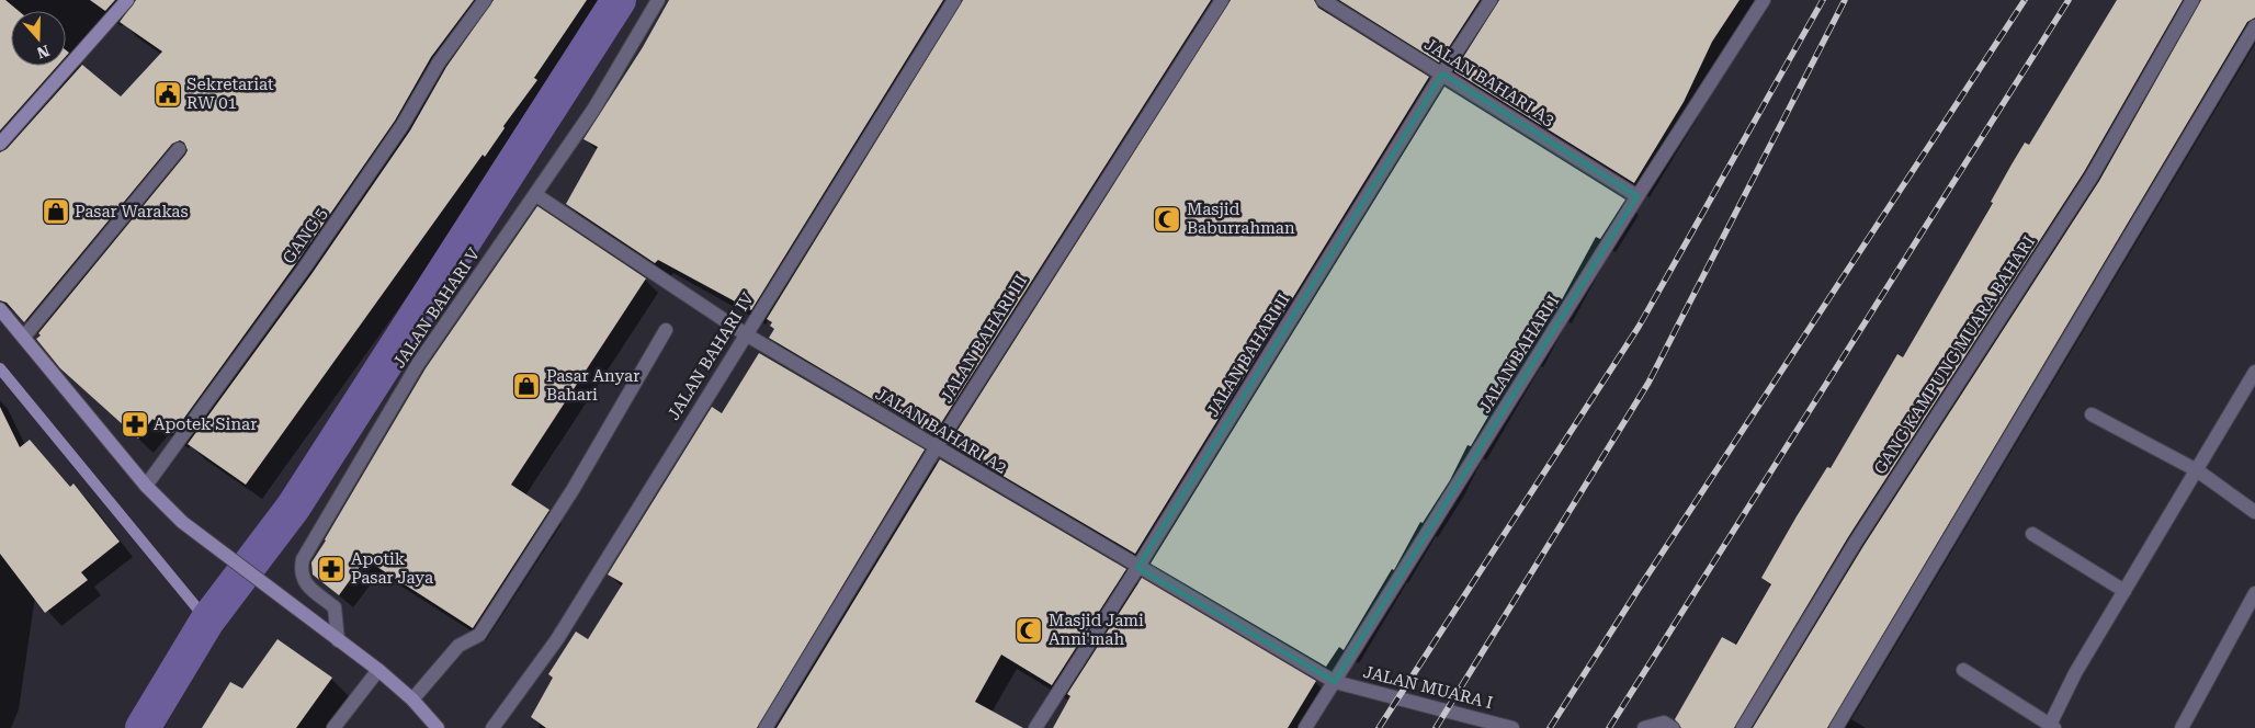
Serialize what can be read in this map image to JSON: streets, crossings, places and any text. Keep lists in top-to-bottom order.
{
  "streets": {
    "street": [
      "JALAN BAHARI A3",
      "GANG 5",
      "JALAN BAHARI V",
      "JALAN BAHARI III",
      "JALAN BAHARI I",
      "JALAN BAHARI II",
      "GANG KAMPUNG MUARA BAHARI",
      "JALAN BAHARI IV",
      "JALAN BAHARI A2",
      "JALAN MUARA I"
    ]
  },
  "crossings": [
    ["JALAN BAHARI A3", "JALAN BAHARI I"],
    ["JALAN BAHARI A3", "JALAN BAHARI II"],
    ["JALAN BAHARI V", "JALAN BAHARI A2"],
    ["JALAN BAHARI III", "JALAN BAHARI A2"],
    ["JALAN BAHARI I", "JALAN BAHARI A2"],
    ["JALAN BAHARI I", "JALAN MUARA I"],
    ["JALAN BAHARI II", "JALAN BAHARI A2"],
    ["JALAN BAHARI IV", "JALAN BAHARI A2"],
    ["JALAN BAHARI A2", "JALAN MUARA I"]
  ],
  "places": {
    "public building": ["Sekretariat RW 01"],
    "shop": ["Pasar Warakas", "Pasar Anyar Bahari"],
    "mosque": ["Masjid Baburrahman", "Masjid Jami Anni'mah"],
    "pharmacy": ["Apotek Sinar", "Apotik Pasar Jaya"]
  },
  "north": "bottom"
}
